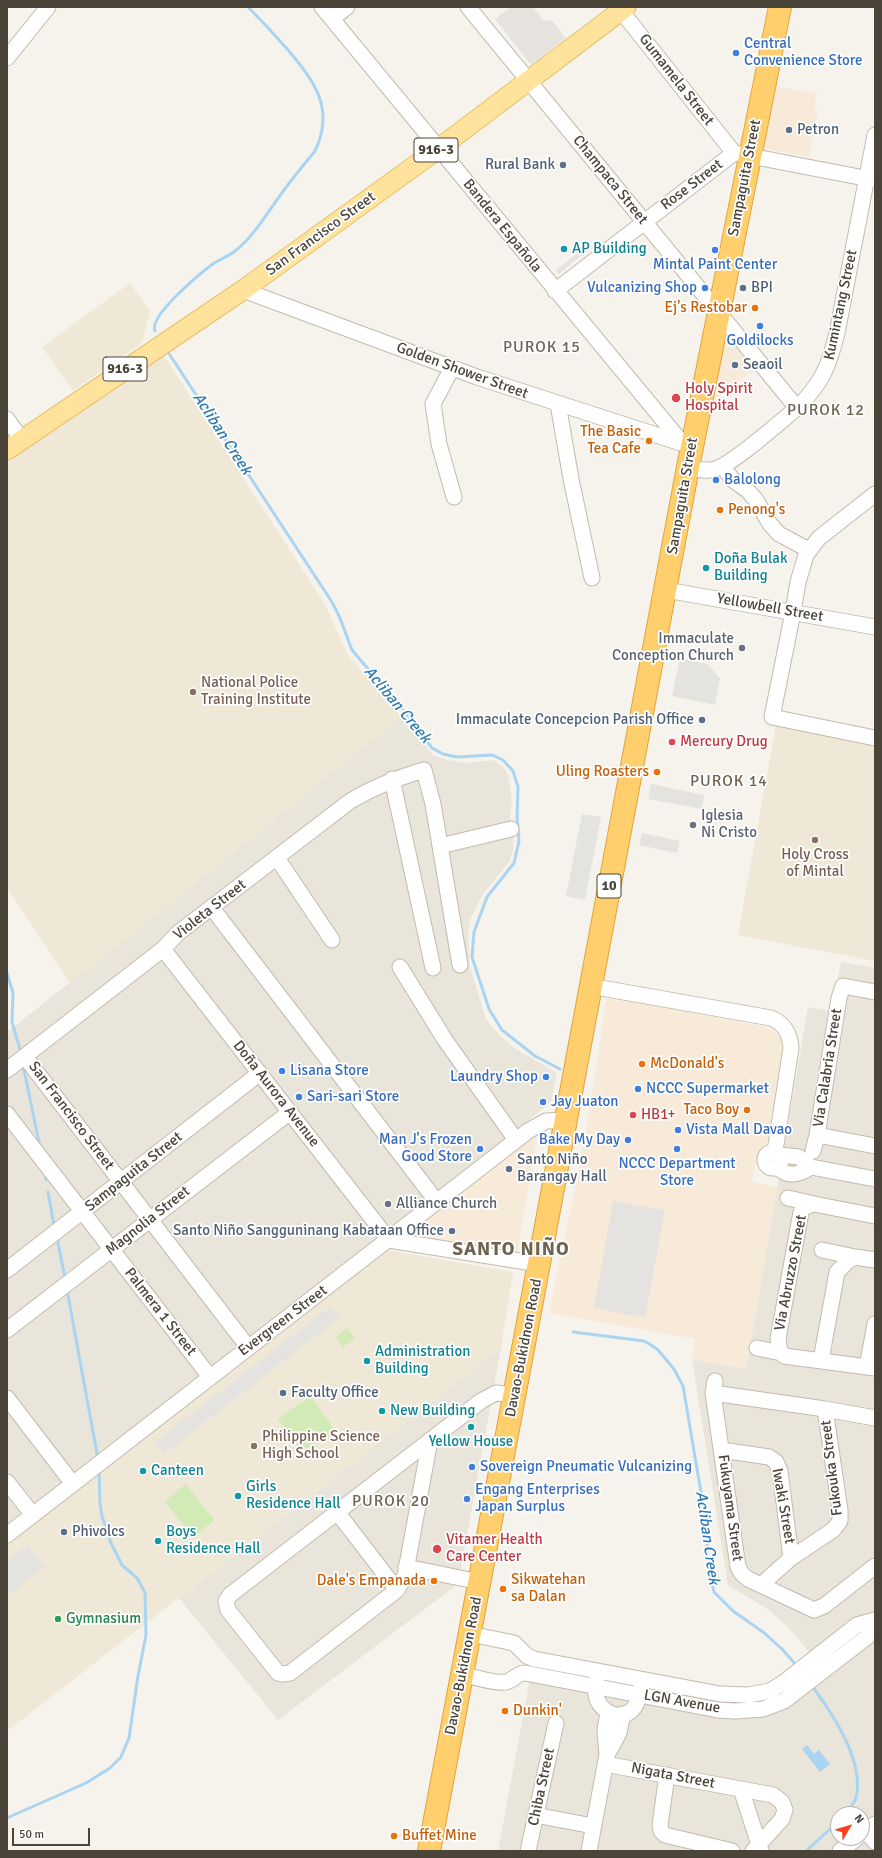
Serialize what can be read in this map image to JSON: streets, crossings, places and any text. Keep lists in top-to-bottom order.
{
  "streets": {
    "highway": ["Sampaguita Street", "10", "Davao-Bukidnon Road"],
    "main road": ["916-3", "San Francisco Street"],
    "street": [
      "Gumamela Street",
      "Champaca Street",
      "Rose Street",
      "Bandera Española",
      "Kumintang Street",
      "Golden Shower Street",
      "Yellowbell Street",
      "Violeta Street",
      "Via Calabria Street",
      "Doña Aurora Avenue",
      "Magnolia Street",
      "Via Abruzzo Street",
      "Palmera 1 Street",
      "Evergreen Street",
      "Fukouka Street",
      "Iwaki Street",
      "Fukuyama Street",
      "LGN Avenue",
      "Nigata Street",
      "Chiba Street"
    ]
  },
  "crossings": [
    ["Gumamela Street", "Sampaguita Street"],
    ["Gumamela Street", "Rose Street"],
    ["Gumamela Street", "San Francisco Street"],
    ["Sampaguita Street", "Champaca Street"],
    ["Sampaguita Street", "Rose Street"],
    ["Sampaguita Street", "Bandera Española"],
    ["Sampaguita Street", "San Francisco Street"],
    ["Sampaguita Street", "Golden Shower Street"],
    ["Sampaguita Street", "Yellowbell Street"],
    ["Sampaguita Street", "Doña Aurora Avenue"],
    ["Sampaguita Street", "Palmera 1 Street"],
    ["Sampaguita Street", "Davao-Bukidnon Road"],
    ["Champaca Street", "Rose Street"],
    ["Champaca Street", "San Francisco Street"],
    ["Champaca Street", "Kumintang Street"],
    ["Rose Street", "Bandera Española"],
    ["Bandera Española", "San Francisco Street"],
    ["Bandera Española", "Golden Shower Street"],
    ["San Francisco Street", "Golden Shower Street"],
    ["San Francisco Street", "Violeta Street"],
    ["San Francisco Street", "Magnolia Street"],
    ["San Francisco Street", "Evergreen Street"],
    ["Violeta Street", "Doña Aurora Avenue"],
    ["Doña Aurora Avenue", "Magnolia Street"],
    ["Doña Aurora Avenue", "Evergreen Street"],
    ["Magnolia Street", "Palmera 1 Street"],
    ["Palmera 1 Street", "Evergreen Street"],
    ["Evergreen Street", "Davao-Bukidnon Road"],
    ["Davao-Bukidnon Road", "LGN Avenue"],
    ["Fukouka Street", "Iwaki Street"],
    ["Fukouka Street", "Fukuyama Street"],
    ["Iwaki Street", "Fukuyama Street"]
  ],
  "districts": [
    "PUROK 15",
    "PUROK 12",
    "PUROK 14",
    "SANTO NIÑO",
    "PUROK 20"
  ],
  "water": ["Acliban Creek"],
  "places": [
    "Central Convenience Store",
    "Petron",
    "Rural Bank",
    "AP Building",
    "Mintal Paint Center",
    "Vulcanizing Shop",
    "BPI",
    "Ej's Restobar",
    "Goldilocks",
    "Seaoil",
    "Holy Spirit Hospital",
    "The Basic Tea Cafe",
    "Balolong",
    "Penong's",
    "Doña Bulak Building",
    "Immaculate Conception Church",
    "National Police Training Institute",
    "Immaculate Concepcion Parish Office",
    "Mercury Drug",
    "Uling Roasters",
    "Iglesia Ni Cristo",
    "Holy Cross of Mintal",
    "McDonald's",
    "Lisana Store",
    "Laundry Shop",
    "NCCC Supermarket",
    "Sari-sari Store",
    "Jay Juaton",
    "Taco Boy",
    "HB1+",
    "Vista Mall Davao",
    "Bake My Day",
    "Man J's Frozen Good Store",
    "NCCC Department Store",
    "Santo Niño Barangay Hall",
    "Alliance Church",
    "Santo Niño Sangguninang Kabataan Office",
    "Administration Building",
    "Faculty Office",
    "New Building",
    "Yellow House",
    "Philippine Science High School",
    "Sovereign Pneumatic Vulcanizing",
    "Canteen",
    "Girls Residence Hall",
    "Engang Enterprises Japan Surplus",
    "Phivolcs",
    "Boys Residence Hall",
    "Vitamer Health Care Center",
    "Dale's Empanada",
    "Sikwatehan sa Dalan",
    "Gymnasium",
    "Dunkin'",
    "Buffet Mine"
  ],
  "scale_bar": "50 m",
  "north": "top right"
}
